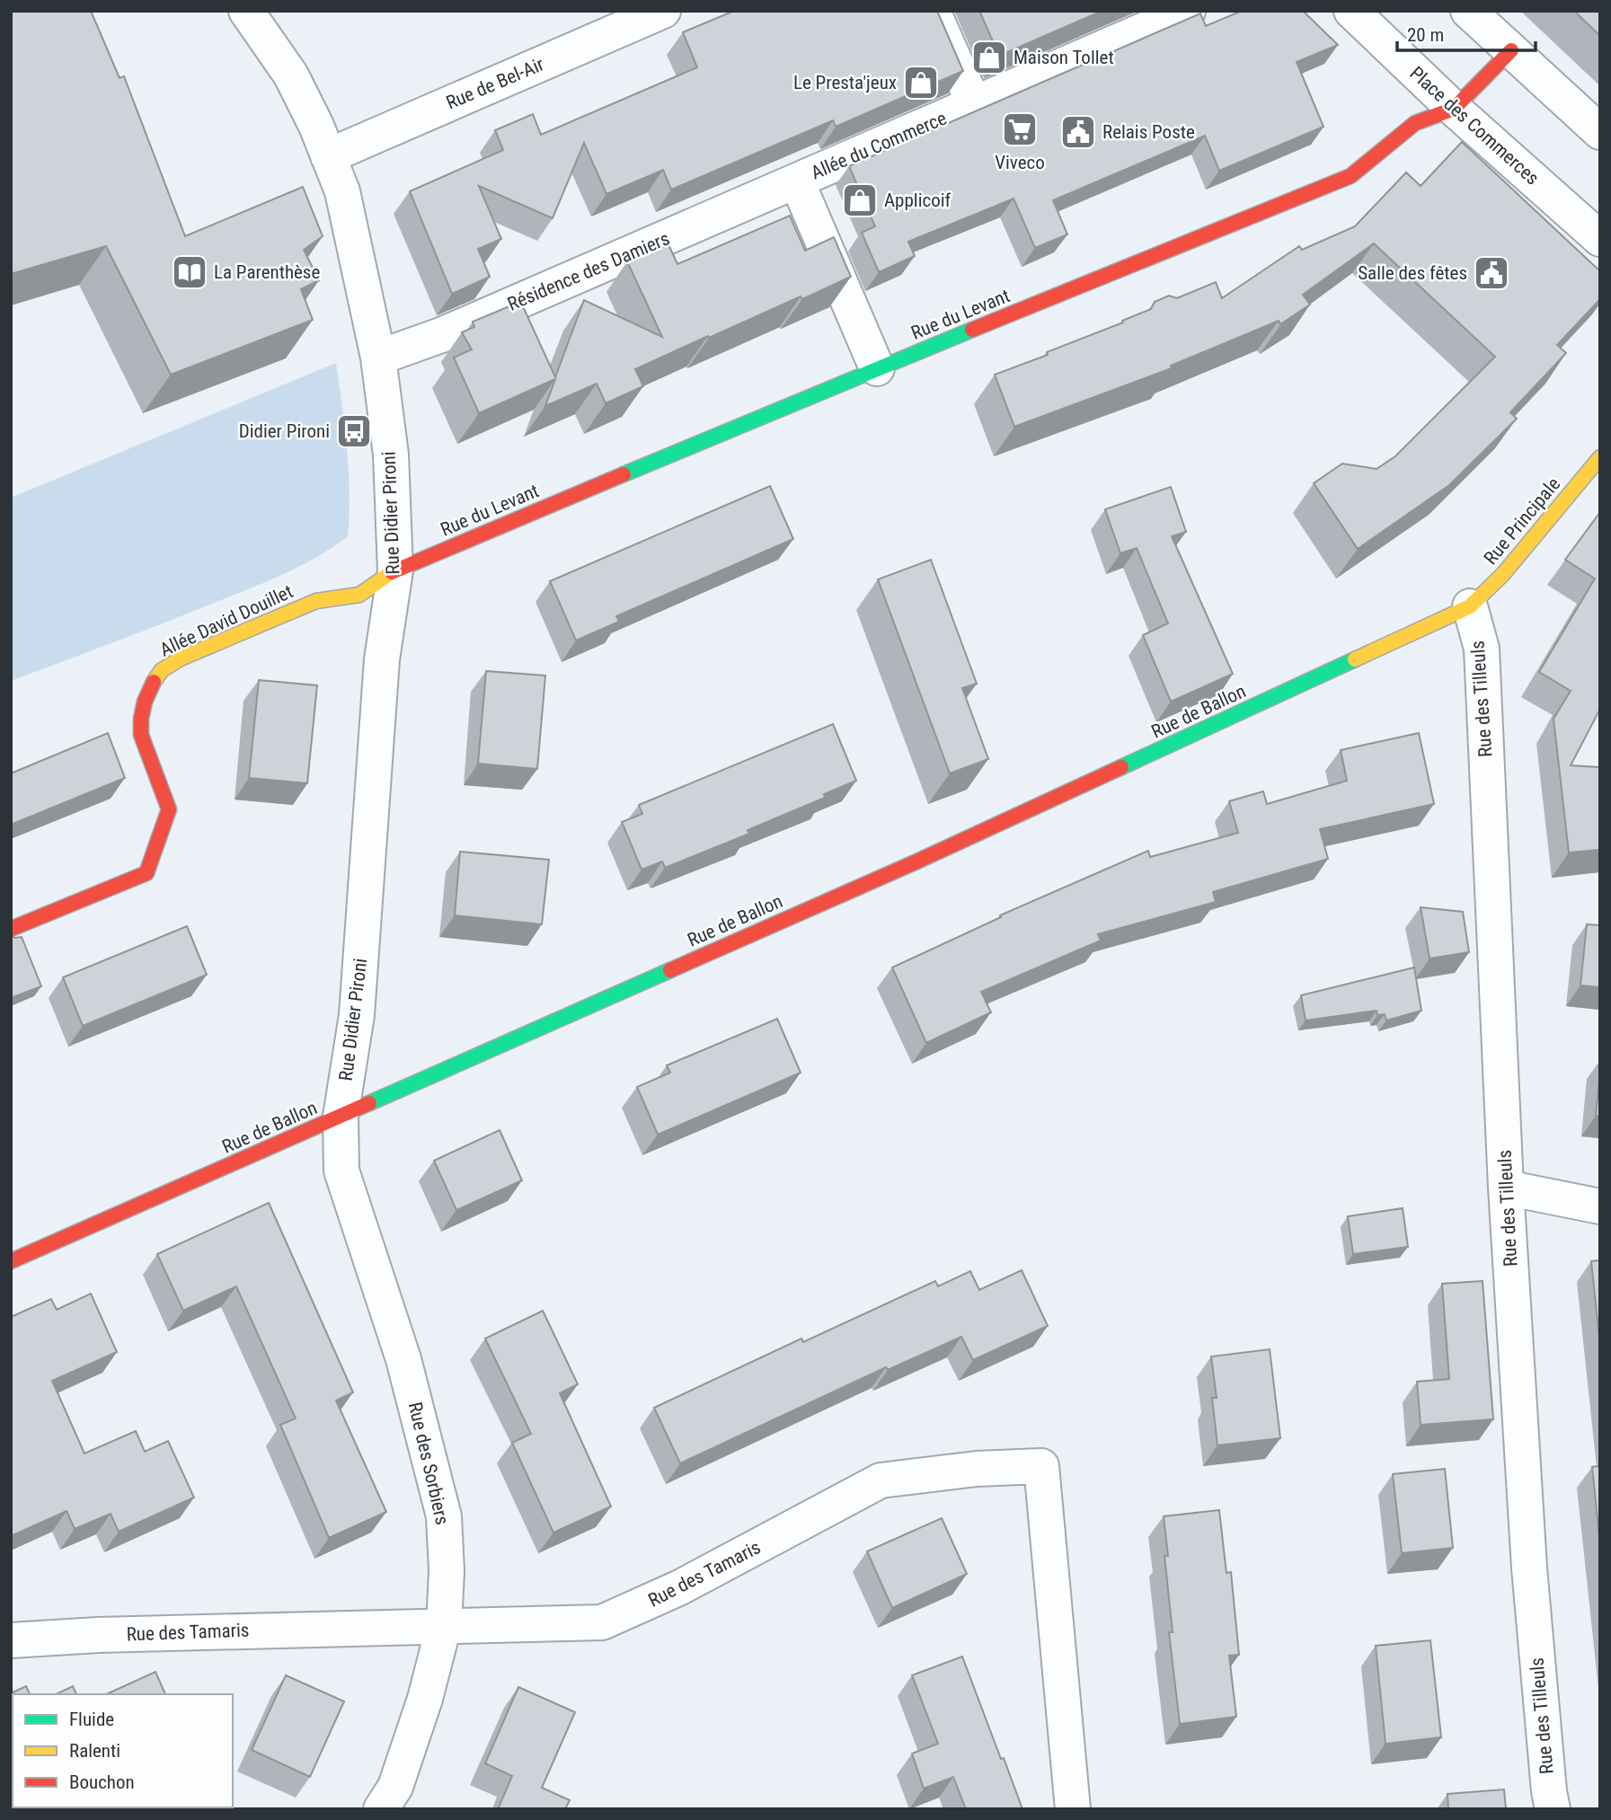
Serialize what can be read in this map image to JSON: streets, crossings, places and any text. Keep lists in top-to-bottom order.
{
  "streets": {
    "street": [
      "Rue de Bel-Air",
      "Place des Commerces",
      "Allée du Commerce",
      "Résidence des Damiers",
      "Rue du Levant",
      "Rue Didier Pironi",
      "Rue Principale",
      "Allée David Douillet",
      "Rue des Tilleuls",
      "Rue de Ballon",
      "Rue des Sorbiers",
      "Rue des Tamaris"
    ]
  },
  "crossings": [
    ["Rue de Bel-Air", "Rue Didier Pironi"],
    ["Place des Commerces", "Rue du Levant"],
    ["Allée du Commerce", "Résidence des Damiers"],
    ["Allée du Commerce", "Rue du Levant"],
    ["Résidence des Damiers", "Rue Didier Pironi"],
    ["Rue du Levant", "Rue Didier Pironi"],
    ["Rue du Levant", "Allée David Douillet"],
    ["Rue Didier Pironi", "Allée David Douillet"],
    ["Rue Didier Pironi", "Rue de Ballon"],
    ["Rue Didier Pironi", "Rue des Sorbiers"],
    ["Rue Principale", "Rue des Tilleuls"],
    ["Rue Principale", "Rue de Ballon"],
    ["Rue des Tilleuls", "Rue de Ballon"],
    ["Rue de Ballon", "Rue des Sorbiers"],
    ["Rue des Sorbiers", "Rue des Tamaris"]
  ],
  "places": {
    "shop": ["Maison Tollet", "Le Presta'jeux", "Applicoif"],
    "supermarket": ["Viveco"],
    "public building": ["Relais Poste", "Salle des fêtes"],
    "library": ["La Parenthèse"],
    "bus stop": ["Didier Pironi"]
  },
  "legend": ["Fluide", "Ralenti", "Bouchon"],
  "scale_bar": "20 m"
}
